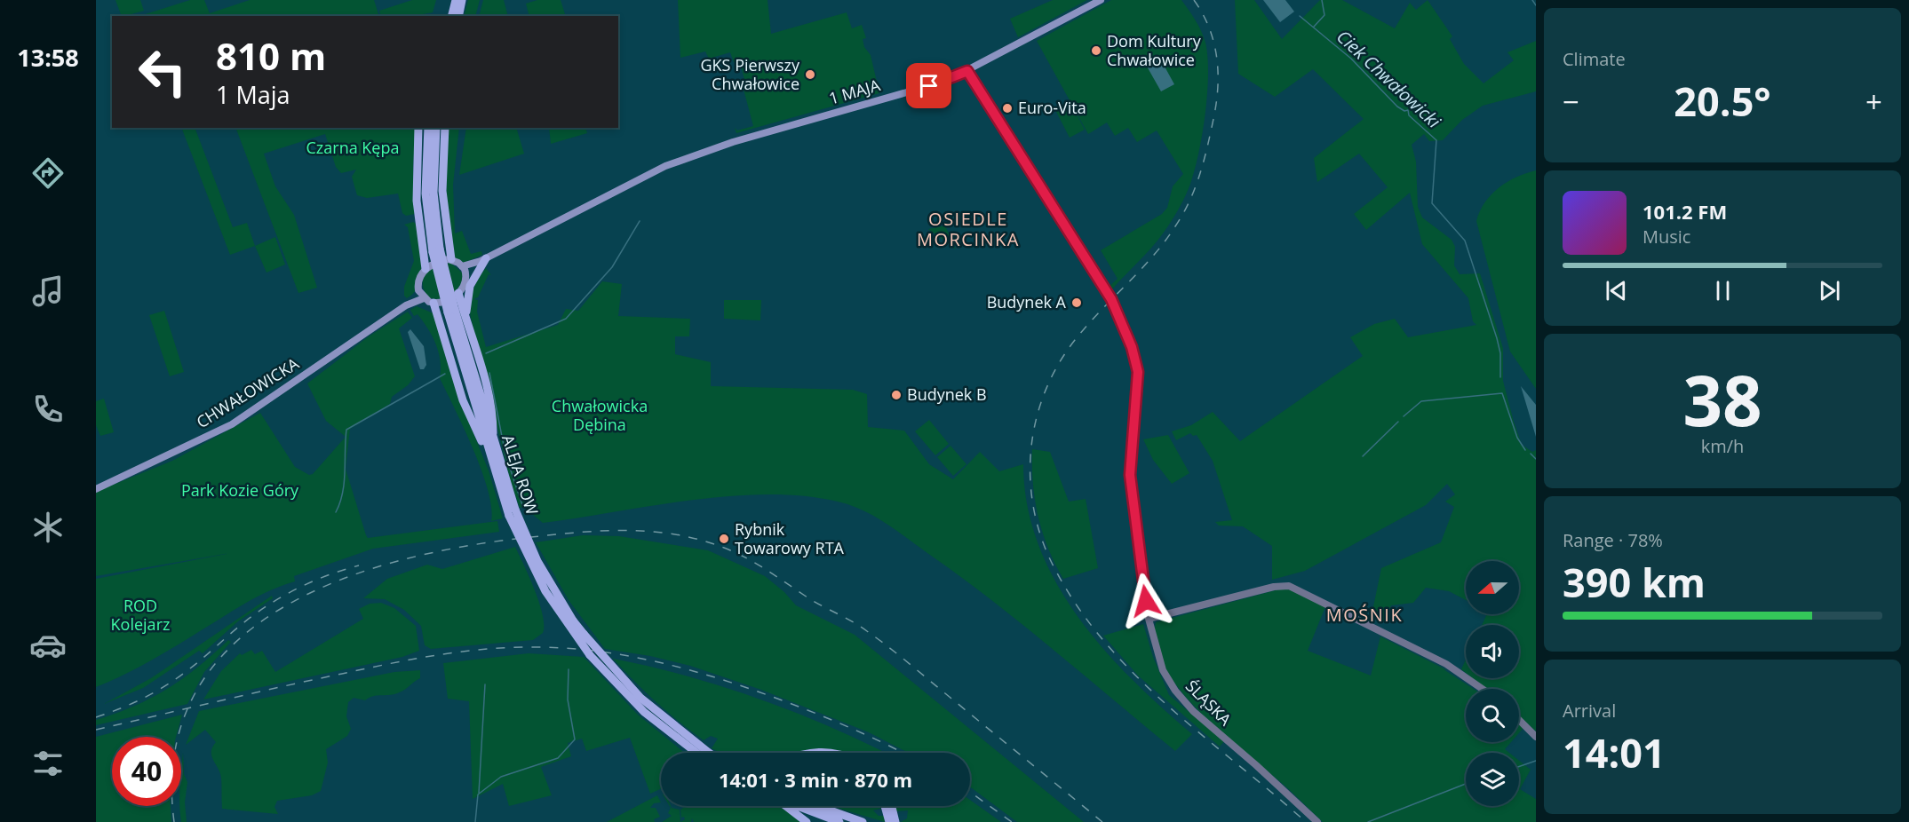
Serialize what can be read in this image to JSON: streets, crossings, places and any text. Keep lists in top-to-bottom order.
{
  "streets": {
    "main road": ["1 MAJA", "CHWAŁOWICKA", "ALEJA ROW"],
    "street": ["ŚLĄSKA"]
  },
  "crossings": [
    ["1 MAJA", "ŚLĄSKA"]
  ],
  "districts": ["OSIEDLE MORCINKA", "MOŚNIK"],
  "water": ["Ciek Chwałowicki"],
  "parks": [
    "Czarna Kępa",
    "Chwałowicka Dębina",
    "Park Kozie Góry",
    "ROD Kolejarz"
  ],
  "places": [
    "Dom Kultury Chwałowice",
    "GKS Pierwszy Chwałowice",
    "Euro-Vita",
    "Budynek A",
    "Budynek B",
    "Rybnik Towarowy RTA"
  ],
  "north": "left",
  "page": {
    "tabs": "13:58",
    "tile": [
      "Climate",
      ["38", "km/h"],
      ["Range · 78%", "390 km"],
      ["Arrival", "14:01"]
    ],
    "turn": ["810 m", "1 Maja"],
    "heat": ["−", "20.5°", "+"],
    "song": ["101.2 FM", "Music"],
    "limit": "40",
    "trip": "14:01 · 3 min · 870 m"
  }
}
